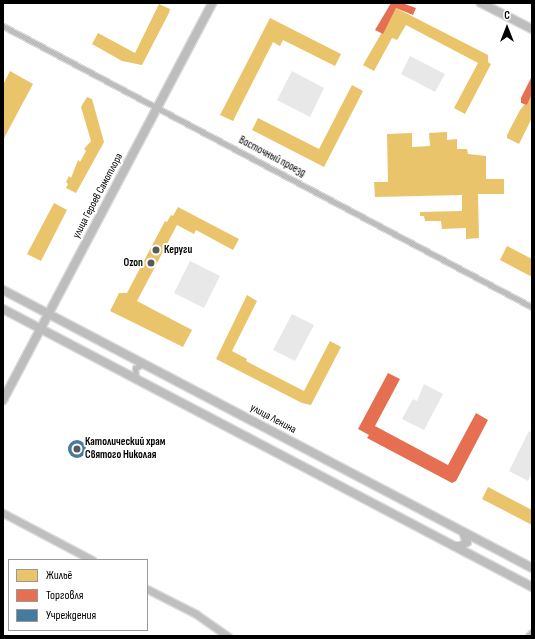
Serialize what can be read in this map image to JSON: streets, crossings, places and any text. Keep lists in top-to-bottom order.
{
  "streets": {
    "main road": ["улица Героев Самотлора", "улица Ленина"],
    "street": ["Восточный проезд"]
  },
  "crossings": [
    ["Восточный проезд", "улица Героев Самотлора"],
    ["улица Героев Самотлора", "улица Ленина"]
  ],
  "places": ["Керуги", "Ozon", "Католический храм Святого Николая"],
  "legend": ["Жильё", "Торговля", "Учреждения"],
  "north": "top"
}
